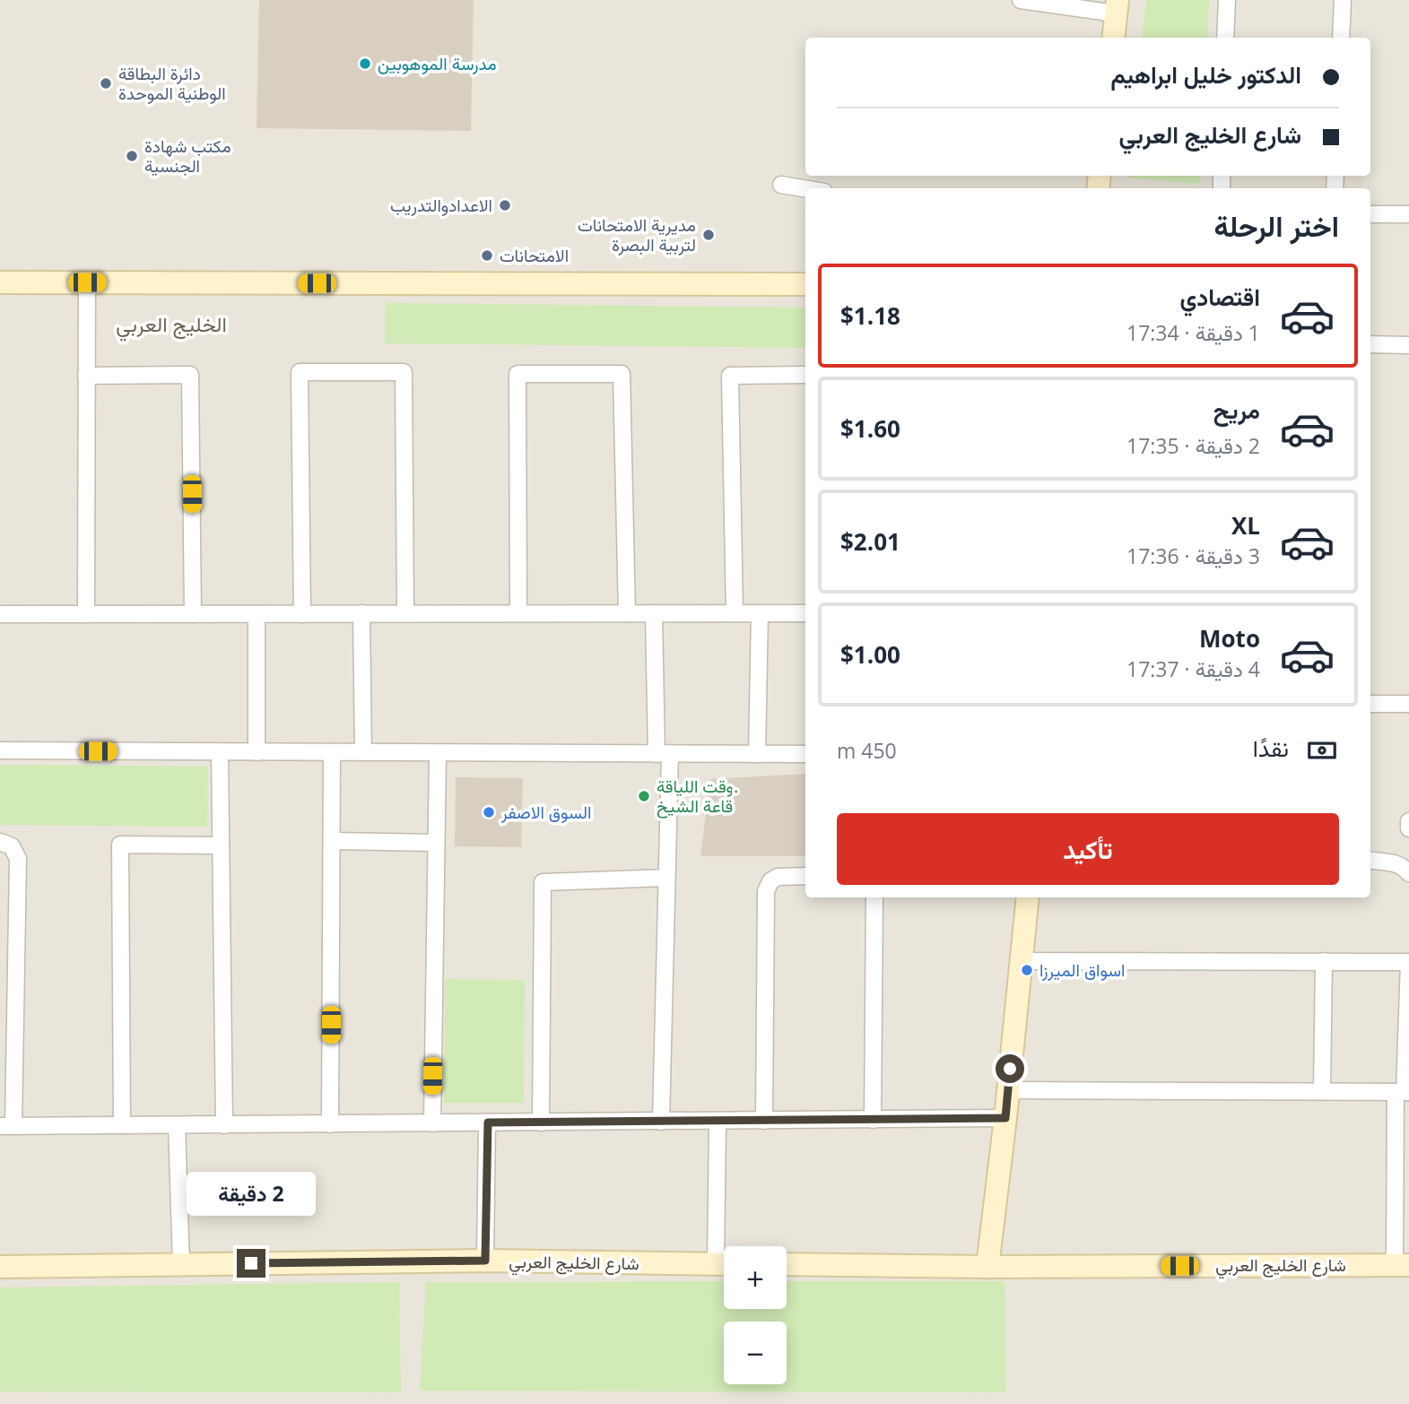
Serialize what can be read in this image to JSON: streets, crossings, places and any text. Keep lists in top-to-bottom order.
{
  "streets": {
    "main road": ["شارع الخليج العربي"]
  },
  "districts": ["الخليج العربي"],
  "places": [
    "مدرسة الموهوبين",
    "دائرة البطاقة الوطنية الموحدة",
    "مكتب شهادة الجنسية",
    "الاعدادوالتدريب",
    "مديرية الامتحانات لتربية البصرة",
    "الامتحانات",
    "وقت اللياقة. قاعة الشيخ",
    "السوق الاصفر",
    "اسواق الميرزا"
  ],
  "page": {
    "banner": ["الدكتور خليل ابراهيم", "شارع الخليج العربي"],
    "heading": "اختر الرحلة",
    "list": [
      {
        "name": "اقتصادي",
        "note": "1 دقيقة · 17:34",
        "value": "$1.18"
      },
      {
        "name": "مريح",
        "note": "2 دقيقة · 17:35",
        "value": "$1.60"
      },
      {
        "name": "XL",
        "note": "3 دقيقة · 17:36",
        "value": "$2.01"
      },
      {
        "name": "Moto",
        "note": "4 دقيقة · 17:37",
        "value": "$1.00"
      }
    ],
    "pay": ["نقدًا", "450 m"],
    "buttons": "تأكيد",
    "bubble": "2 دقيقة",
    "map_buttons": ["+", "−"]
  }
}
